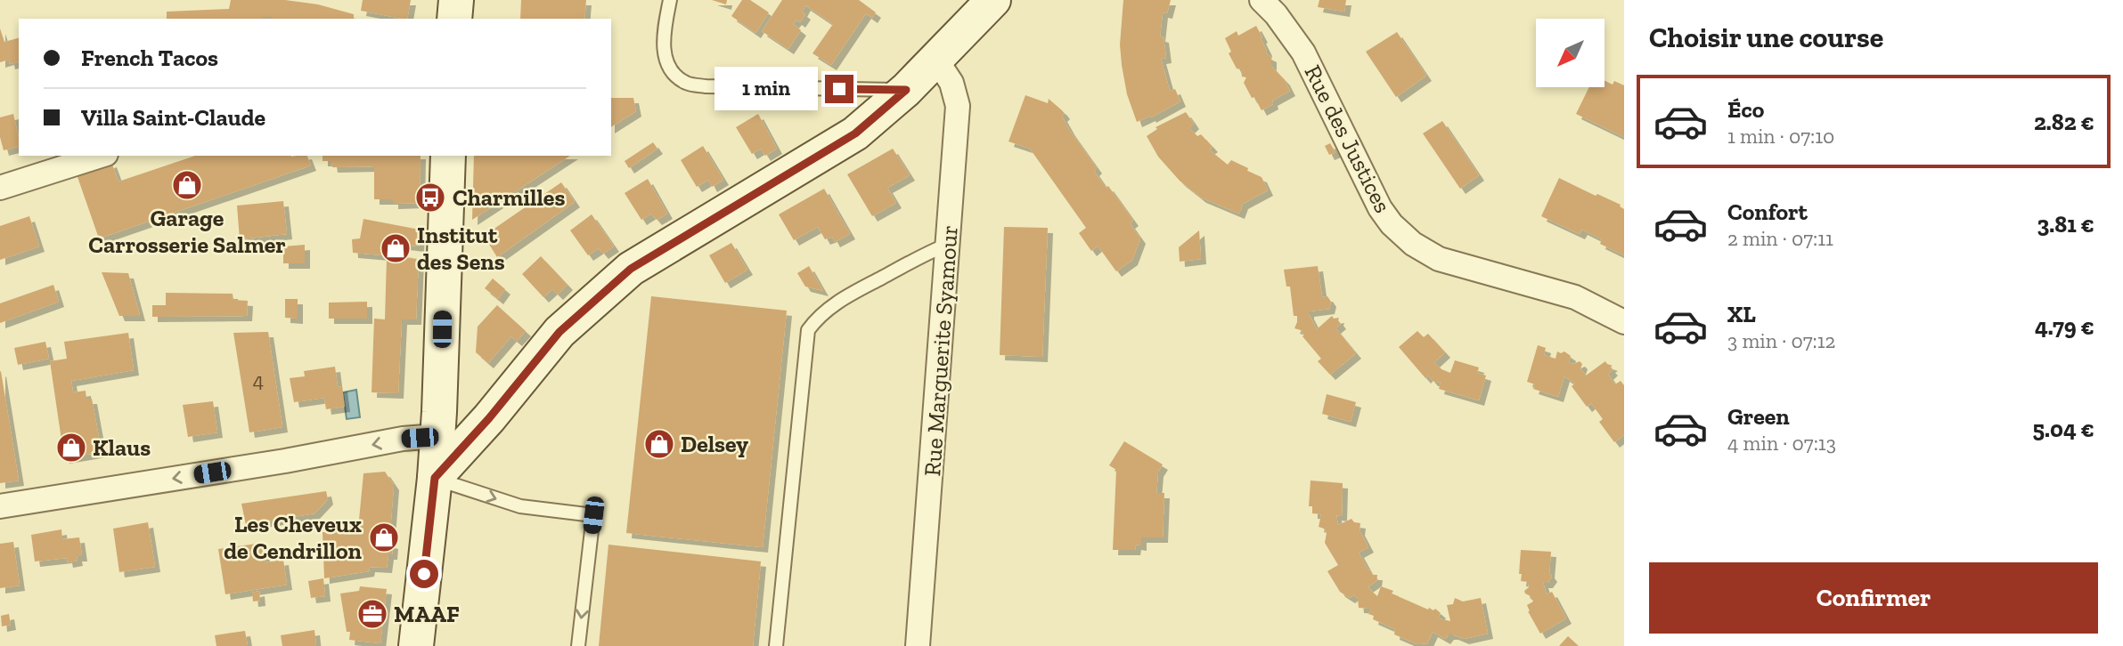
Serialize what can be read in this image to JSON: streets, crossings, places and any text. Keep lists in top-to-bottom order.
{
  "streets": {
    "street": ["Rue des Justices", "Rue Marguerite Syamour"]
  },
  "places": {
    "shop": [
      "Garage Carrosserie Salmer",
      "Institut des Sens",
      "Delsey",
      "Klaus",
      "Les Cheveux de Cendrillon"
    ],
    "bus stop": ["Charmilles"],
    "office": ["MAAF"]
  },
  "house_numbers": ["4"],
  "north": "bottom left",
  "page": {
    "heading": "Choisir une course",
    "banner": ["French Tacos", "Villa Saint-Claude"],
    "bubble": "1 min",
    "list": [
      {
        "name": "Éco",
        "note": "1 min · 07:10",
        "value": "2.82 €"
      },
      {
        "name": "Confort",
        "note": "2 min · 07:11",
        "value": "3.81 €"
      },
      {
        "name": "XL",
        "note": "3 min · 07:12",
        "value": "4.79 €"
      },
      {
        "name": "Green",
        "note": "4 min · 07:13",
        "value": "5.04 €"
      }
    ],
    "buttons": "Confirmer"
  }
}
